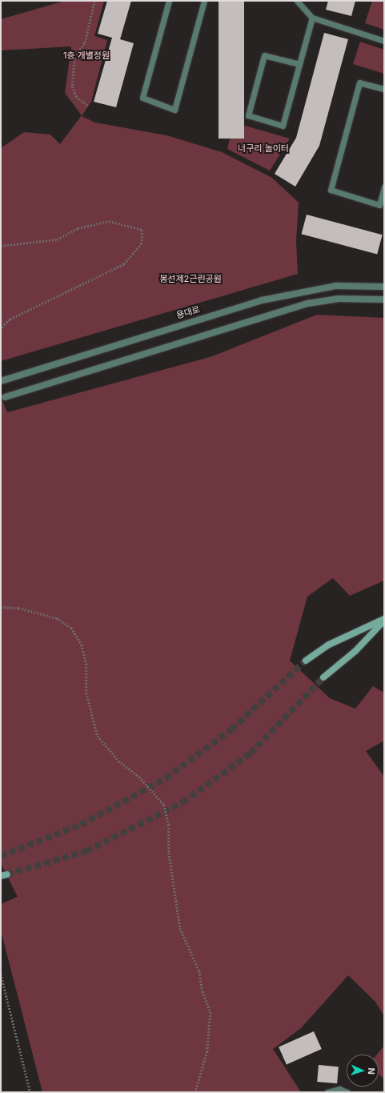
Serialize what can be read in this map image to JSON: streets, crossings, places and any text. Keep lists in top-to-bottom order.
{
  "streets": {
    "street": ["용대로"]
  },
  "parks": ["1층 개별정원", "너구리 놀이터", "봉선제2근린공원"],
  "north": "right"
}
